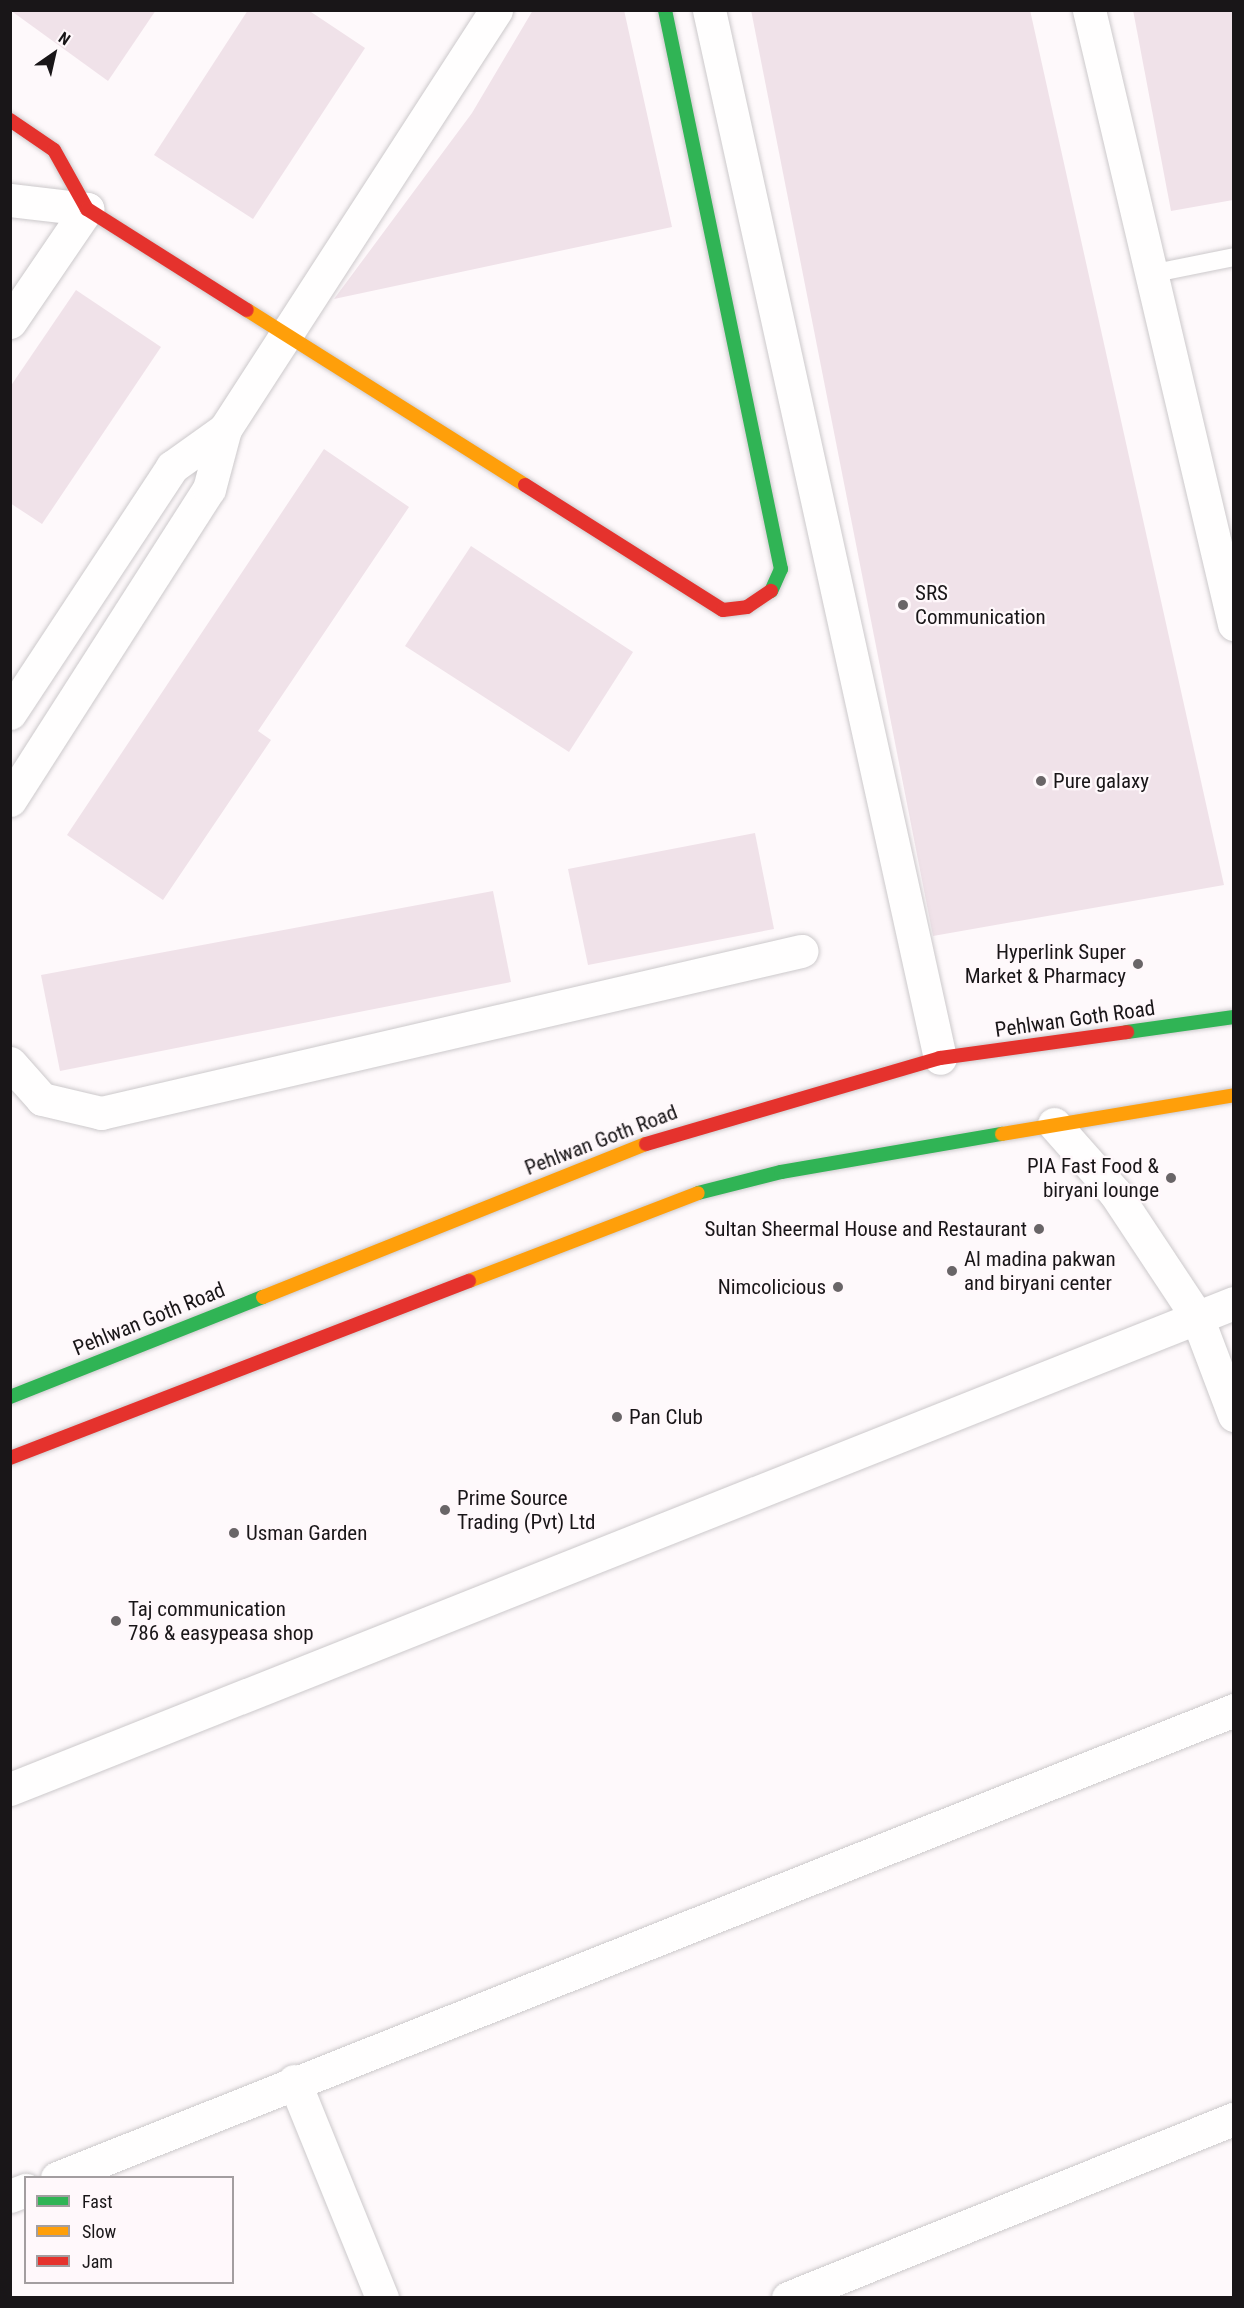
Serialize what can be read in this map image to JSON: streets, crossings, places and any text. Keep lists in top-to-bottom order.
{
  "streets": {
    "main road": ["Pehlwan Goth Road"]
  },
  "places": [
    "SRS Communication",
    "Pure galaxy",
    "Hyperlink Super Market & Pharmacy",
    "PIA Fast Food & biryani lounge",
    "Sultan Sheermal House and Restaurant",
    "Al madina pakwan and biryani center",
    "Nimcolicious",
    "Pan Club",
    "Prime Source Trading (Pvt) Ltd",
    "Usman Garden",
    "Taj communication 786 & easypeasa shop"
  ],
  "legend": ["Fast", "Slow", "Jam"],
  "north": "top right"
}
